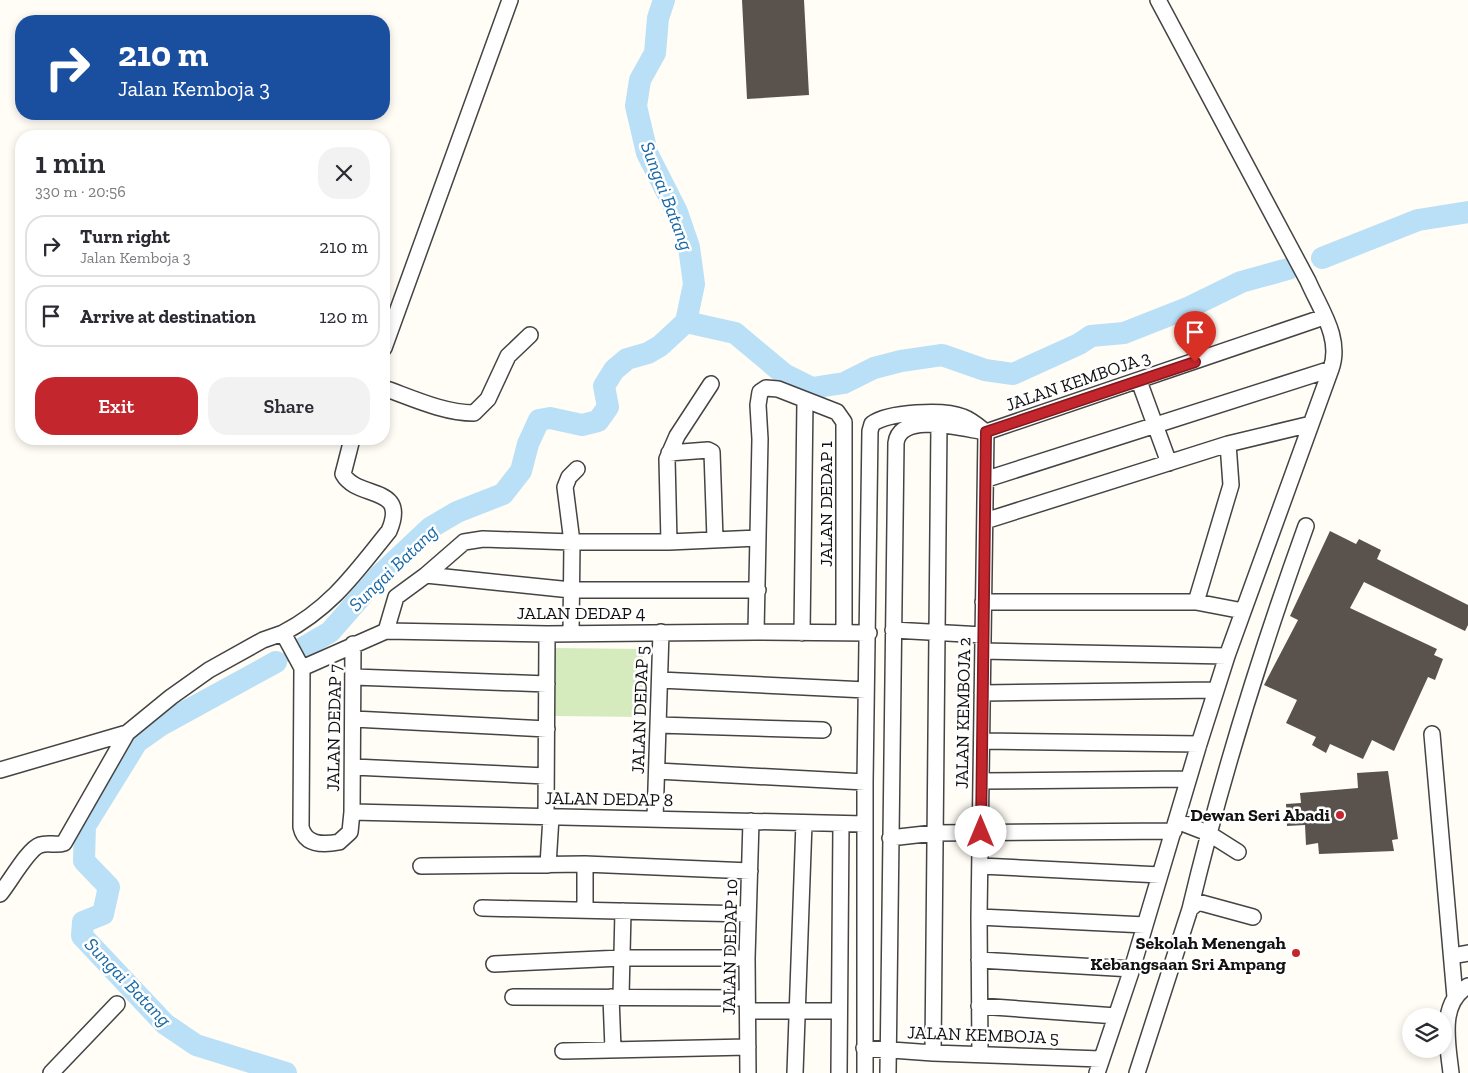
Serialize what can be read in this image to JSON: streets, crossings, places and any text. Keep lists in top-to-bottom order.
{
  "streets": {
    "street": [
      "JALAN KEMBOJA 3",
      "JALAN DEDAP 1",
      "JALAN DEDAP 4",
      "JALAN DEDAP 5",
      "JALAN KEMBOJA 2",
      "JALAN DEDAP 7",
      "JALAN DEDAP 8",
      "JALAN DEDAP 10",
      "JALAN KEMBOJA 5"
    ]
  },
  "crossings": [
    ["JALAN KEMBOJA 3", "JALAN KEMBOJA 2"],
    ["JALAN DEDAP 1", "JALAN DEDAP 4"],
    ["JALAN DEDAP 4", "JALAN DEDAP 5"],
    ["JALAN DEDAP 4", "JALAN DEDAP 7"],
    ["JALAN DEDAP 5", "JALAN DEDAP 8"],
    ["JALAN KEMBOJA 2", "JALAN KEMBOJA 5"],
    ["JALAN DEDAP 7", "JALAN DEDAP 8"],
    ["JALAN DEDAP 8", "JALAN DEDAP 10"]
  ],
  "water": ["Sungai Batang"],
  "places": ["Dewan Seri Abadi", "Sekolah Menengah Kebangsaan Sri Ampang"],
  "page": {
    "turn": ["210 m", "Jalan Kemboja 3"],
    "heading": ["1 min", "330 m · 20:56"],
    "list": [
      {
        "name": "Turn right",
        "note": "Jalan Kemboja 3",
        "value": "210 m"
      },
      {
        "name": "Arrive at destination",
        "value": "120 m"
      }
    ],
    "buttons": ["Exit", "Share"]
  }
}
